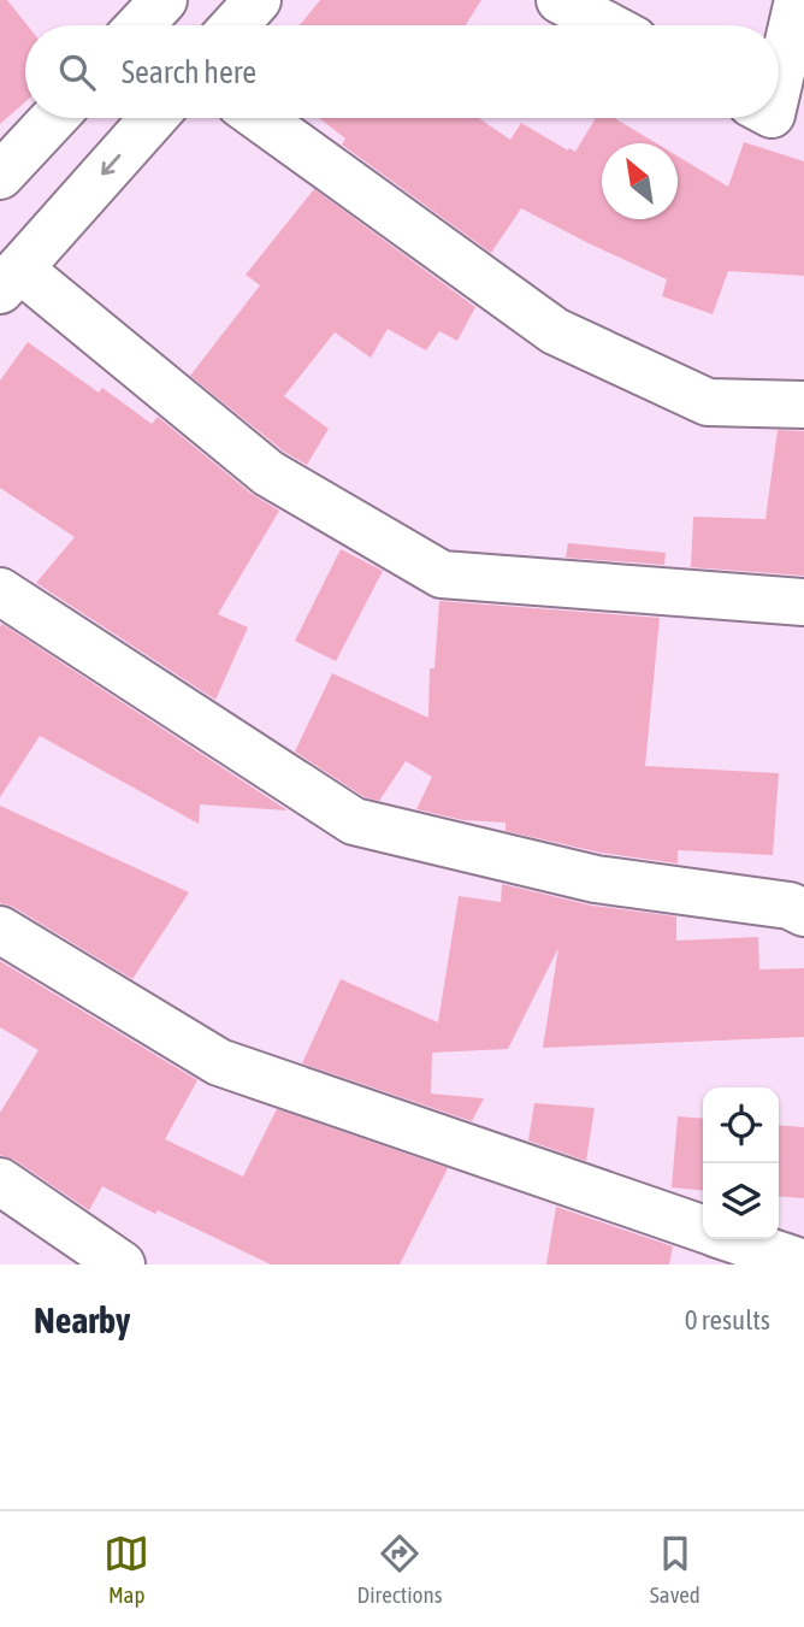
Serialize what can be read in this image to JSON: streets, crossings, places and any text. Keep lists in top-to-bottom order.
{
  "north": "top left",
  "page": {
    "search": "Search here",
    "heading": ["Nearby", "0 results"],
    "nav": ["Map", "Directions", "Saved"]
  }
}
